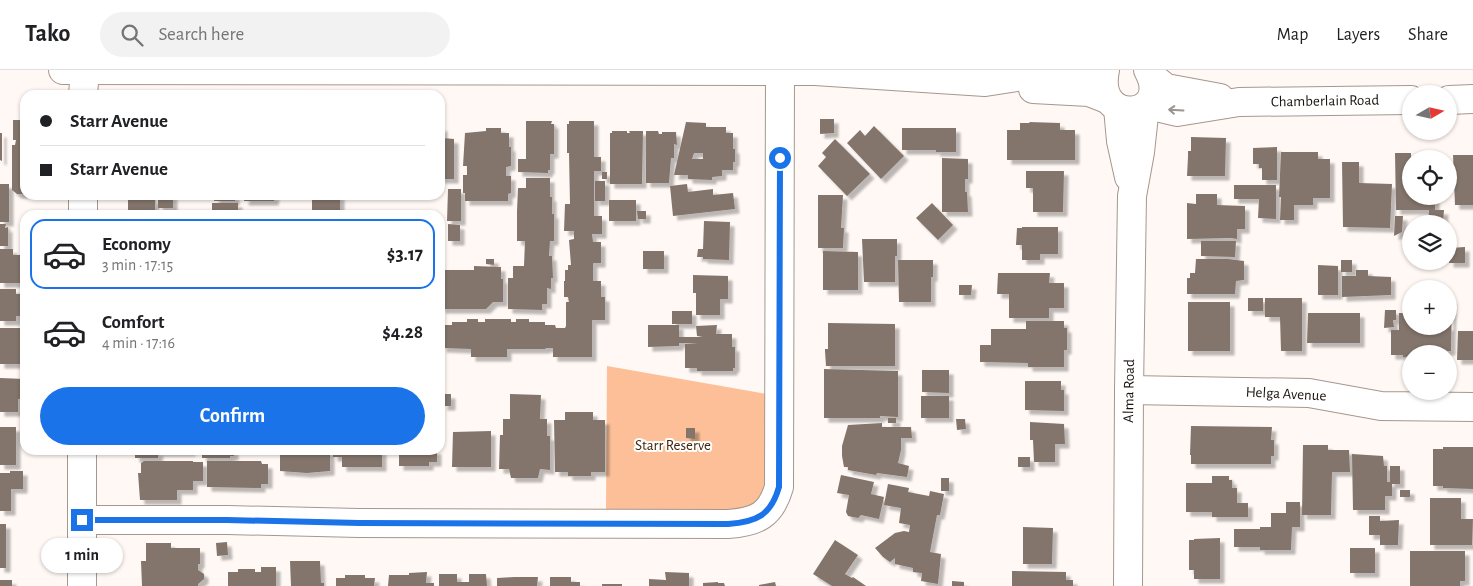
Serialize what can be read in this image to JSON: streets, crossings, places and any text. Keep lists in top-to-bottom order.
{
  "streets": {
    "street": ["Chamberlain Road", "Alma Road", "Helga Avenue"]
  },
  "crossings": [
    ["Chamberlain Road", "Alma Road"],
    ["Alma Road", "Helga Avenue"]
  ],
  "parks": ["Starr Reserve"],
  "north": "right",
  "page": {
    "header": "Tako",
    "search": "Search here",
    "nav": ["Map", "Layers", "Share"],
    "map_buttons": ["+", "−"],
    "banner": ["Starr Avenue", "Starr Avenue"],
    "list": [
      {
        "name": "Economy",
        "note": "3 min · 17:15",
        "value": "$3.17"
      },
      {
        "name": "Comfort",
        "note": "4 min · 17:16",
        "value": "$4.28"
      }
    ],
    "buttons": "Confirm",
    "bubble": "1 min"
  }
}
